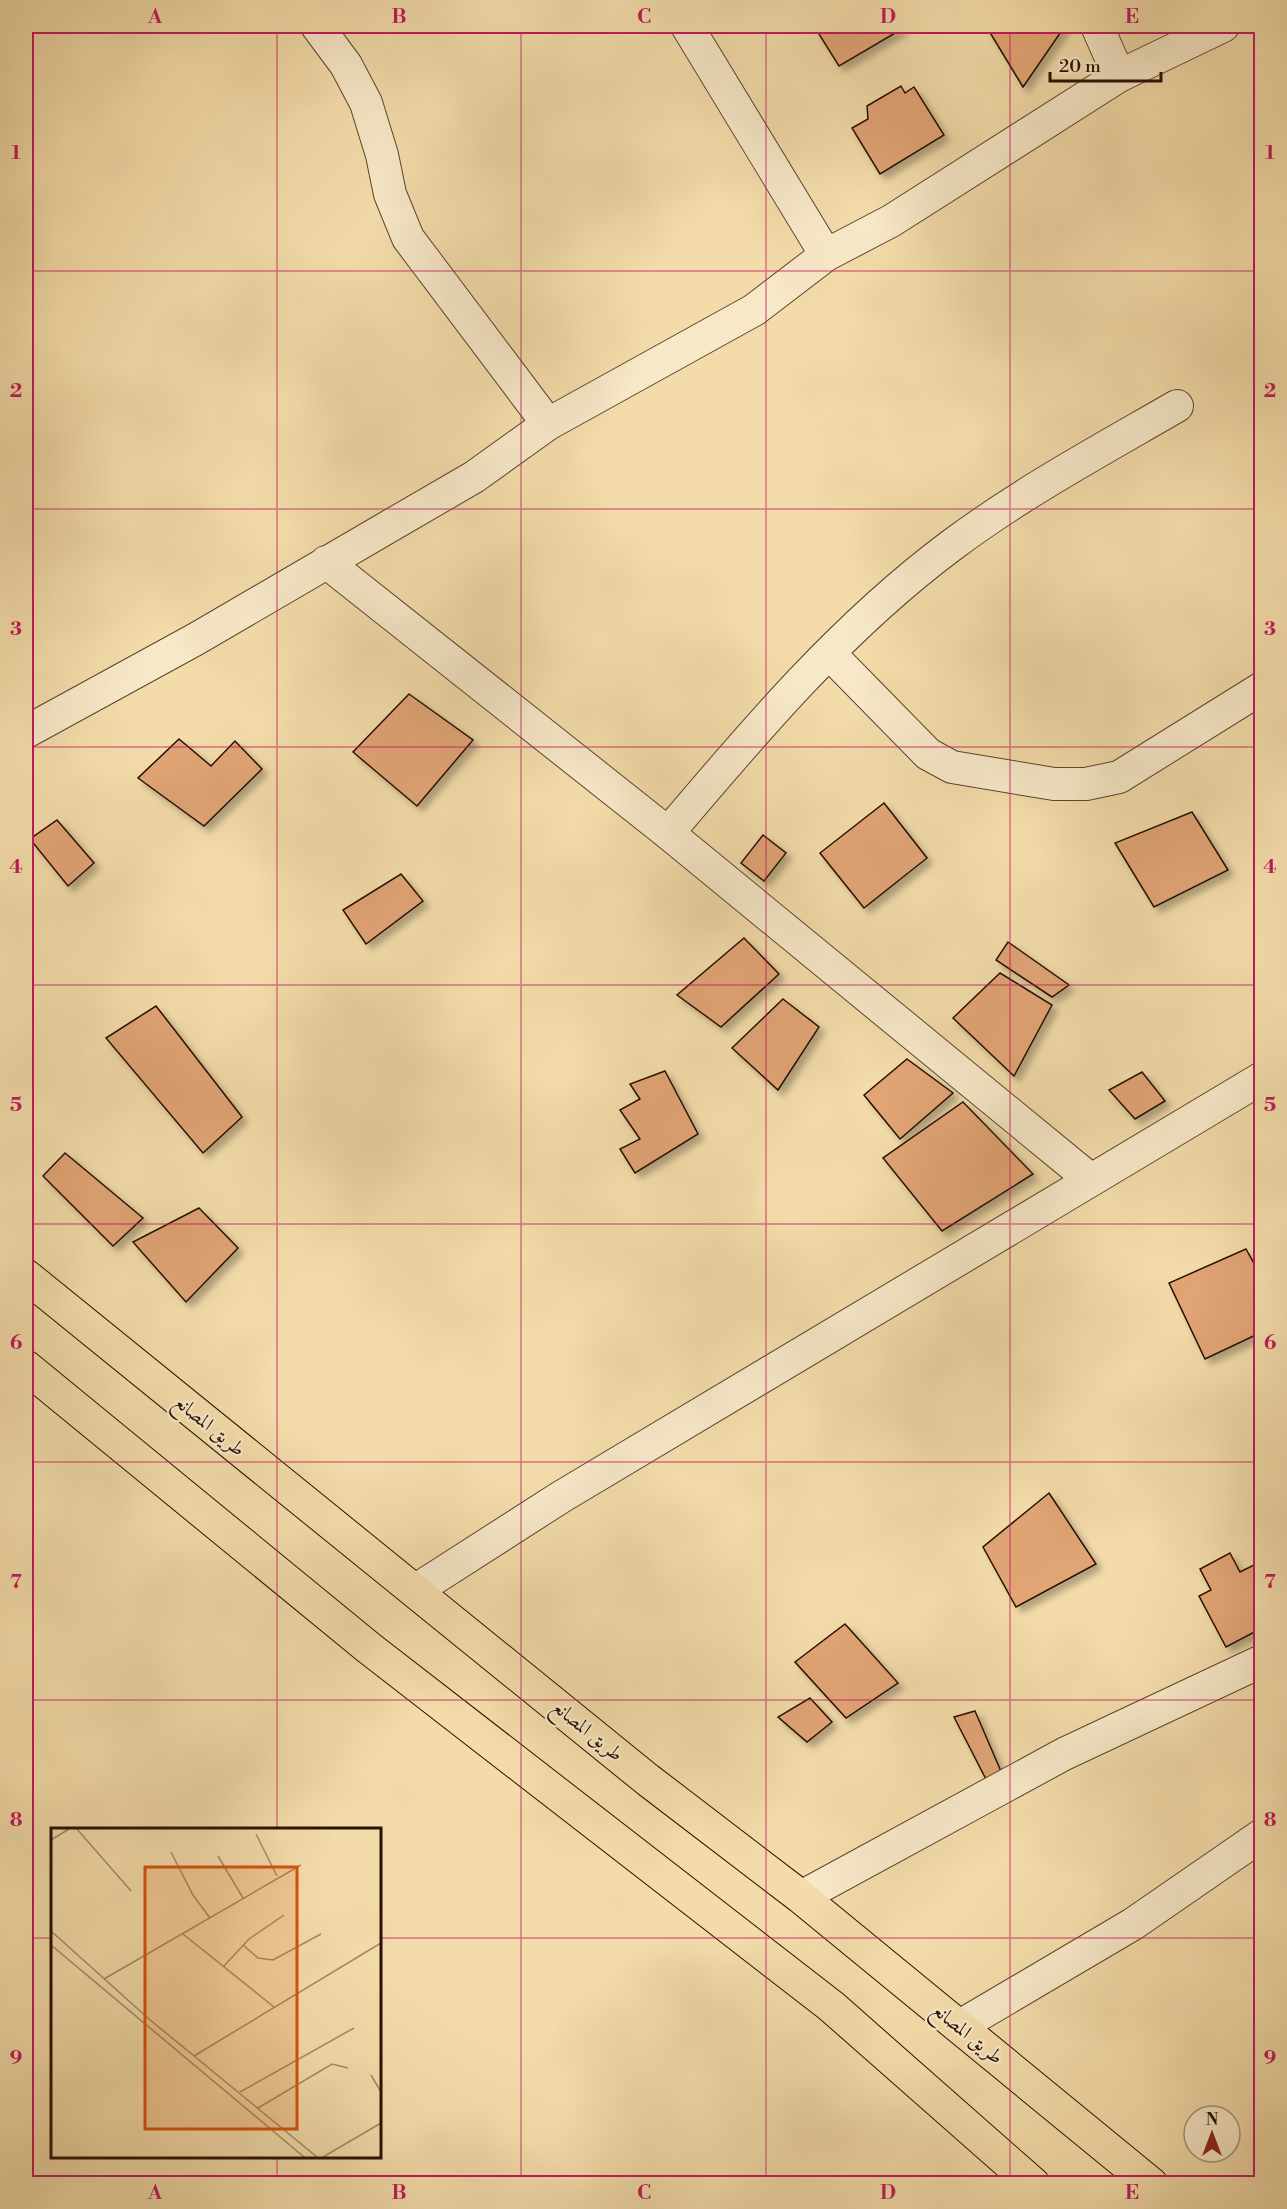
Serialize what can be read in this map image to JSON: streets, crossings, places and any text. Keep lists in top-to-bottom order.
{
  "streets": {
    "main road": ["طريق المصانع"]
  },
  "scale_bar": "20 m",
  "north": "top",
  "grid": {
    "columns": [
      "A",
      "B",
      "C",
      "D",
      "E"
    ],
    "rows": [
      "1",
      "2",
      "3",
      "4",
      "5",
      "6",
      "7",
      "8",
      "9"
    ]
  }
}
